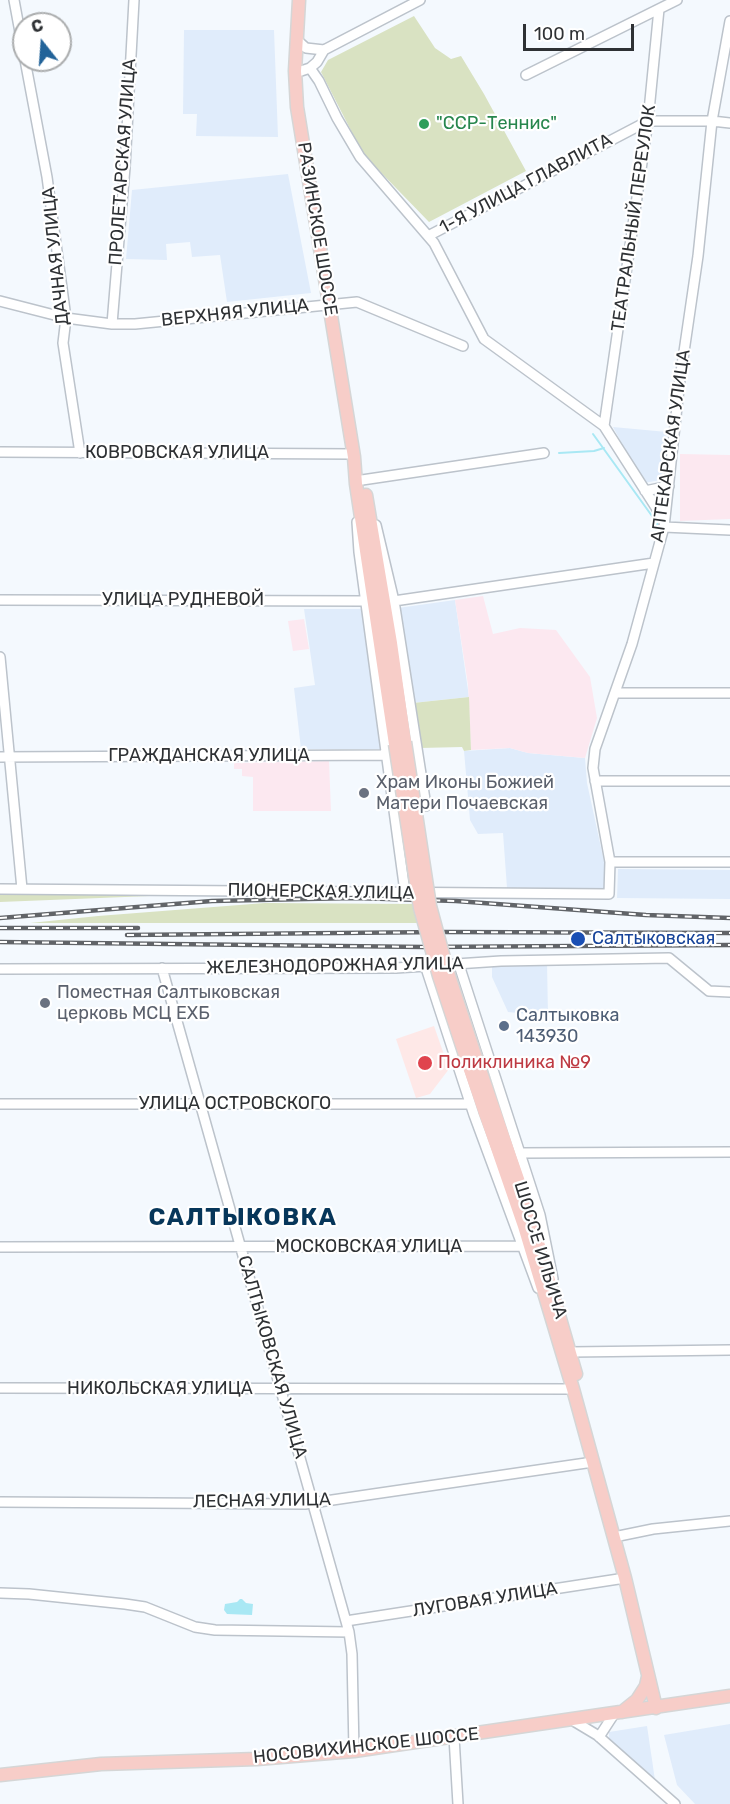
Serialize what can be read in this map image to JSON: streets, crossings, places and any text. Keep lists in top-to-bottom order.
{
  "streets": {
    "main road": ["РАЗИНСКОЕ ШОССЕ", "ШОССЕ ИЛЬИЧА", "НОСОВИХИНСКОЕ ШОССЕ"],
    "street": [
      "ПРОЛЕТАРСКАЯ УЛИЦА",
      "1-Я УЛИЦА ГЛАВЛИТА",
      "ТЕАТРАЛЬНЫЙ ПЕРЕУЛОК",
      "ДАЧНАЯ УЛИЦА",
      "ВЕРХНЯЯ УЛИЦА",
      "АПТЕКАРСКАЯ УЛИЦА",
      "КОВРОВСКАЯ УЛИЦА",
      "УЛИЦА РУДНЕВОЙ",
      "ГРАЖДАНСКАЯ УЛИЦА",
      "ПИОНЕРСКАЯ УЛИЦА",
      "ЖЕЛЕЗНОДОРОЖНАЯ УЛИЦА",
      "УЛИЦА ОСТРОВСКОГО",
      "МОСКОВСКАЯ УЛИЦА",
      "САЛТЫКОВСКАЯ УЛИЦА",
      "НИКОЛЬСКАЯ УЛИЦА",
      "ЛЕСНАЯ УЛИЦА",
      "ЛУГОВАЯ УЛИЦА"
    ]
  },
  "crossings": [
    ["ПРОЛЕТАРСКАЯ УЛИЦА", "ВЕРХНЯЯ УЛИЦА"],
    ["1-Я УЛИЦА ГЛАВЛИТА", "ТЕАТРАЛЬНЫЙ ПЕРЕУЛОК"],
    ["1-Я УЛИЦА ГЛАВЛИТА", "АПТЕКАРСКАЯ УЛИЦА"],
    ["РАЗИНСКОЕ ШОССЕ", "ВЕРХНЯЯ УЛИЦА"],
    ["РАЗИНСКОЕ ШОССЕ", "КОВРОВСКАЯ УЛИЦА"],
    ["РАЗИНСКОЕ ШОССЕ", "ШОССЕ ИЛЬИЧА"],
    ["ДАЧНАЯ УЛИЦА", "ВЕРХНЯЯ УЛИЦА"],
    ["ДАЧНАЯ УЛИЦА", "КОВРОВСКАЯ УЛИЦА"],
    ["АПТЕКАРСКАЯ УЛИЦА", "ПИОНЕРСКАЯ УЛИЦА"],
    ["ЖЕЛЕЗНОДОРОЖНАЯ УЛИЦА", "САЛТЫКОВСКАЯ УЛИЦА"],
    ["УЛИЦА ОСТРОВСКОГО", "САЛТЫКОВСКАЯ УЛИЦА"],
    ["МОСКОВСКАЯ УЛИЦА", "САЛТЫКОВСКАЯ УЛИЦА"],
    ["ШОССЕ ИЛЬИЧА", "НИКОЛЬСКАЯ УЛИЦА"],
    ["ШОССЕ ИЛЬИЧА", "ЛЕСНАЯ УЛИЦА"],
    ["ШОССЕ ИЛЬИЧА", "ЛУГОВАЯ УЛИЦА"],
    ["ШОССЕ ИЛЬИЧА", "НОСОВИХИНСКОЕ ШОССЕ"],
    ["САЛТЫКОВСКАЯ УЛИЦА", "НИКОЛЬСКАЯ УЛИЦА"],
    ["САЛТЫКОВСКАЯ УЛИЦА", "ЛЕСНАЯ УЛИЦА"],
    ["САЛТЫКОВСКАЯ УЛИЦА", "ЛУГОВАЯ УЛИЦА"],
    ["САЛТЫКОВСКАЯ УЛИЦА", "НОСОВИХИНСКОЕ ШОССЕ"]
  ],
  "districts": ["САЛТЫКОВКА"],
  "places": [
    "\"ССР-Теннис\"",
    "Храм Иконы Божией Матери Почаевская",
    "Салтыковская",
    "Поместная Салтыковская церковь МСЦ ЕХБ",
    "Салтыковка 143930",
    "Поликлиника №9"
  ],
  "scale_bar": "100 m",
  "north": "top"
}
